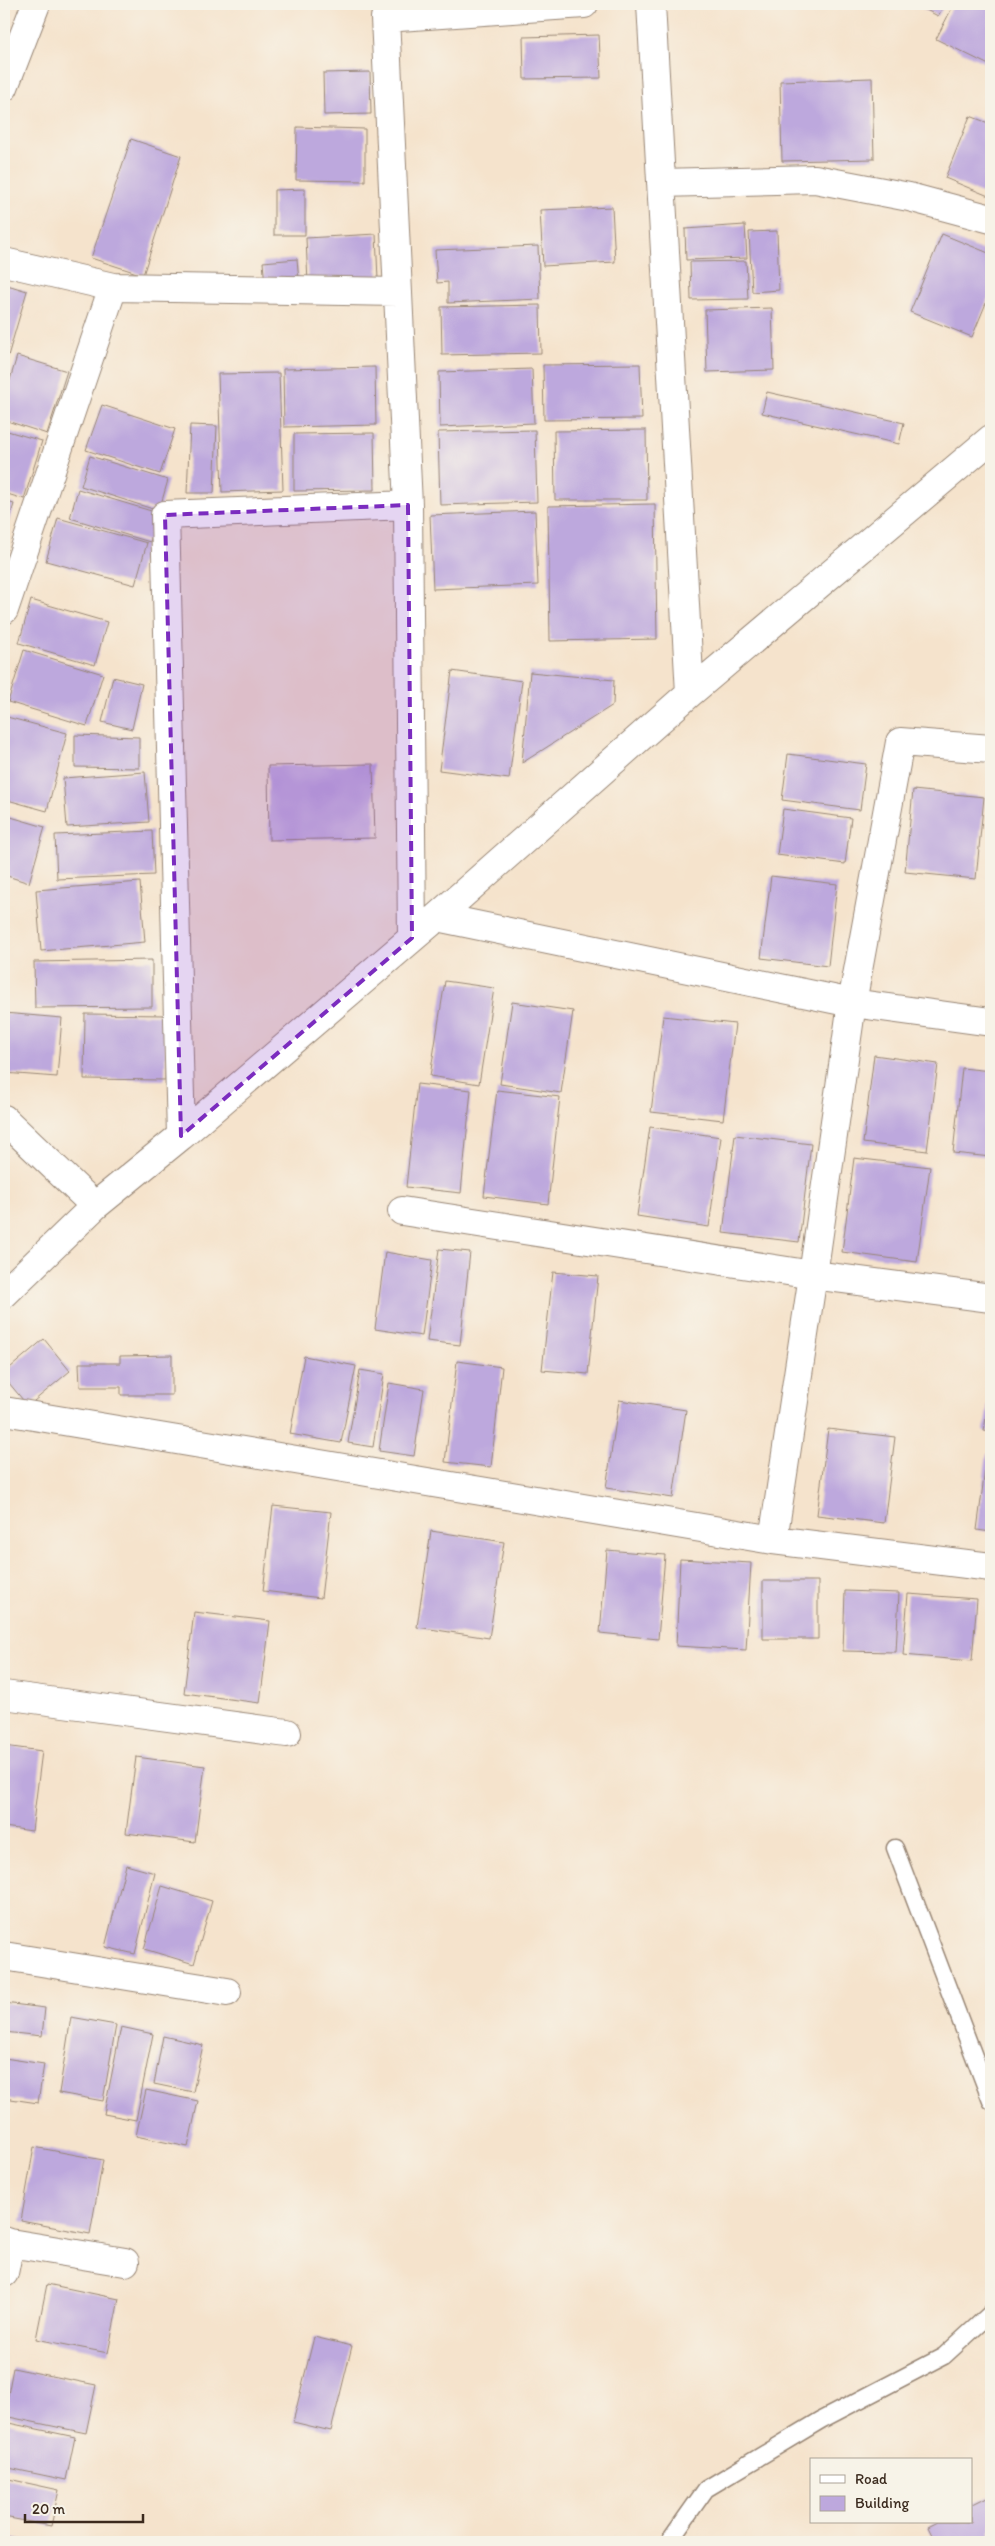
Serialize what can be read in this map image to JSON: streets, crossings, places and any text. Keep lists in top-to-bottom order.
{
  "legend": ["Road", "Building"],
  "scale_bar": "20 m"
}
